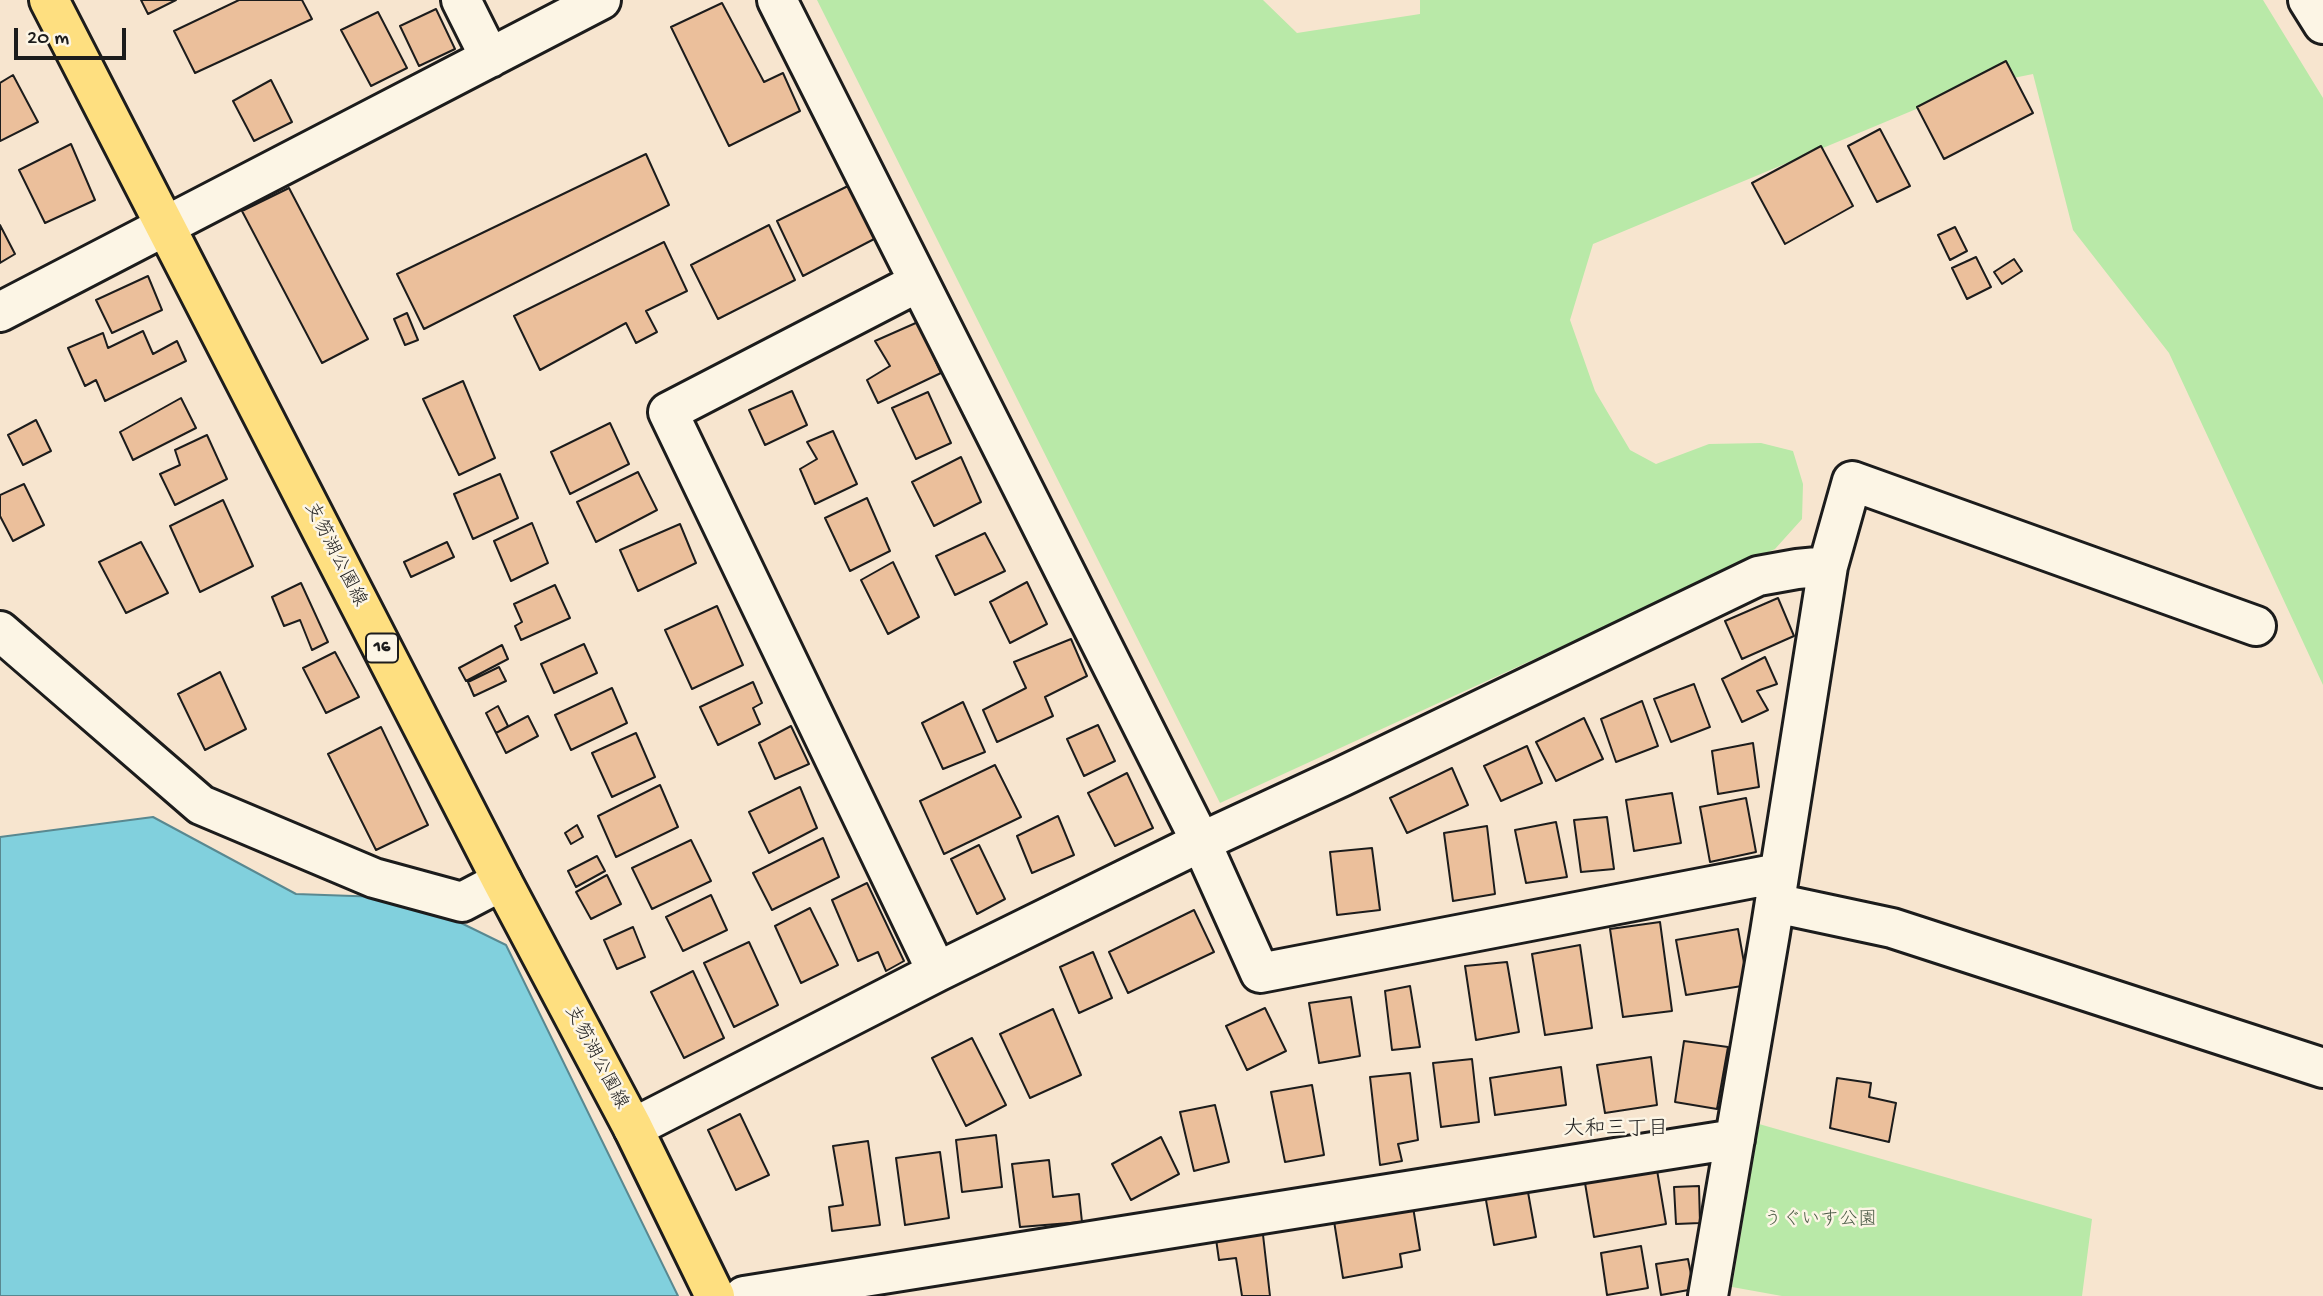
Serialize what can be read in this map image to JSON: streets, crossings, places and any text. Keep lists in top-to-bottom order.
{
  "streets": {
    "main road": ["支笏湖公園線", "16"]
  },
  "districts": ["大和三丁目"],
  "parks": ["うぐいす公園"],
  "scale_bar": "20 m"
}
